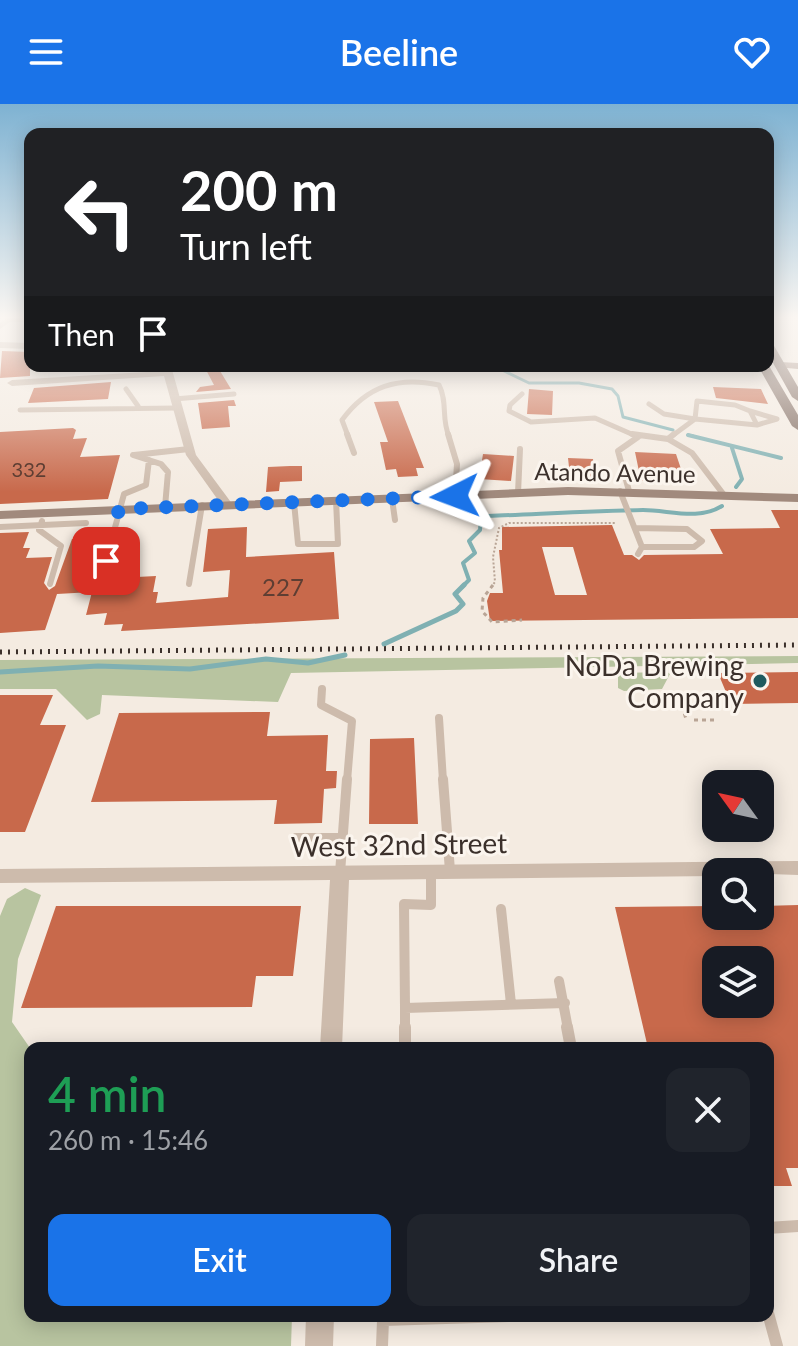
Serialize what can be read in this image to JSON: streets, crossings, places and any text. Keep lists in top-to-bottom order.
{
  "streets": {
    "main road": ["Atando Avenue"],
    "street": ["West 32nd Street"]
  },
  "places": ["NoDa Brewing Company"],
  "house_numbers": ["332", "227"],
  "north": "top left",
  "page": {
    "header": "Beeline",
    "turn": ["200 m", "Turn left"],
    "then": "Then",
    "heading": ["4 min", "260 m · 15:46"],
    "buttons": ["Exit", "Share"]
  }
}
